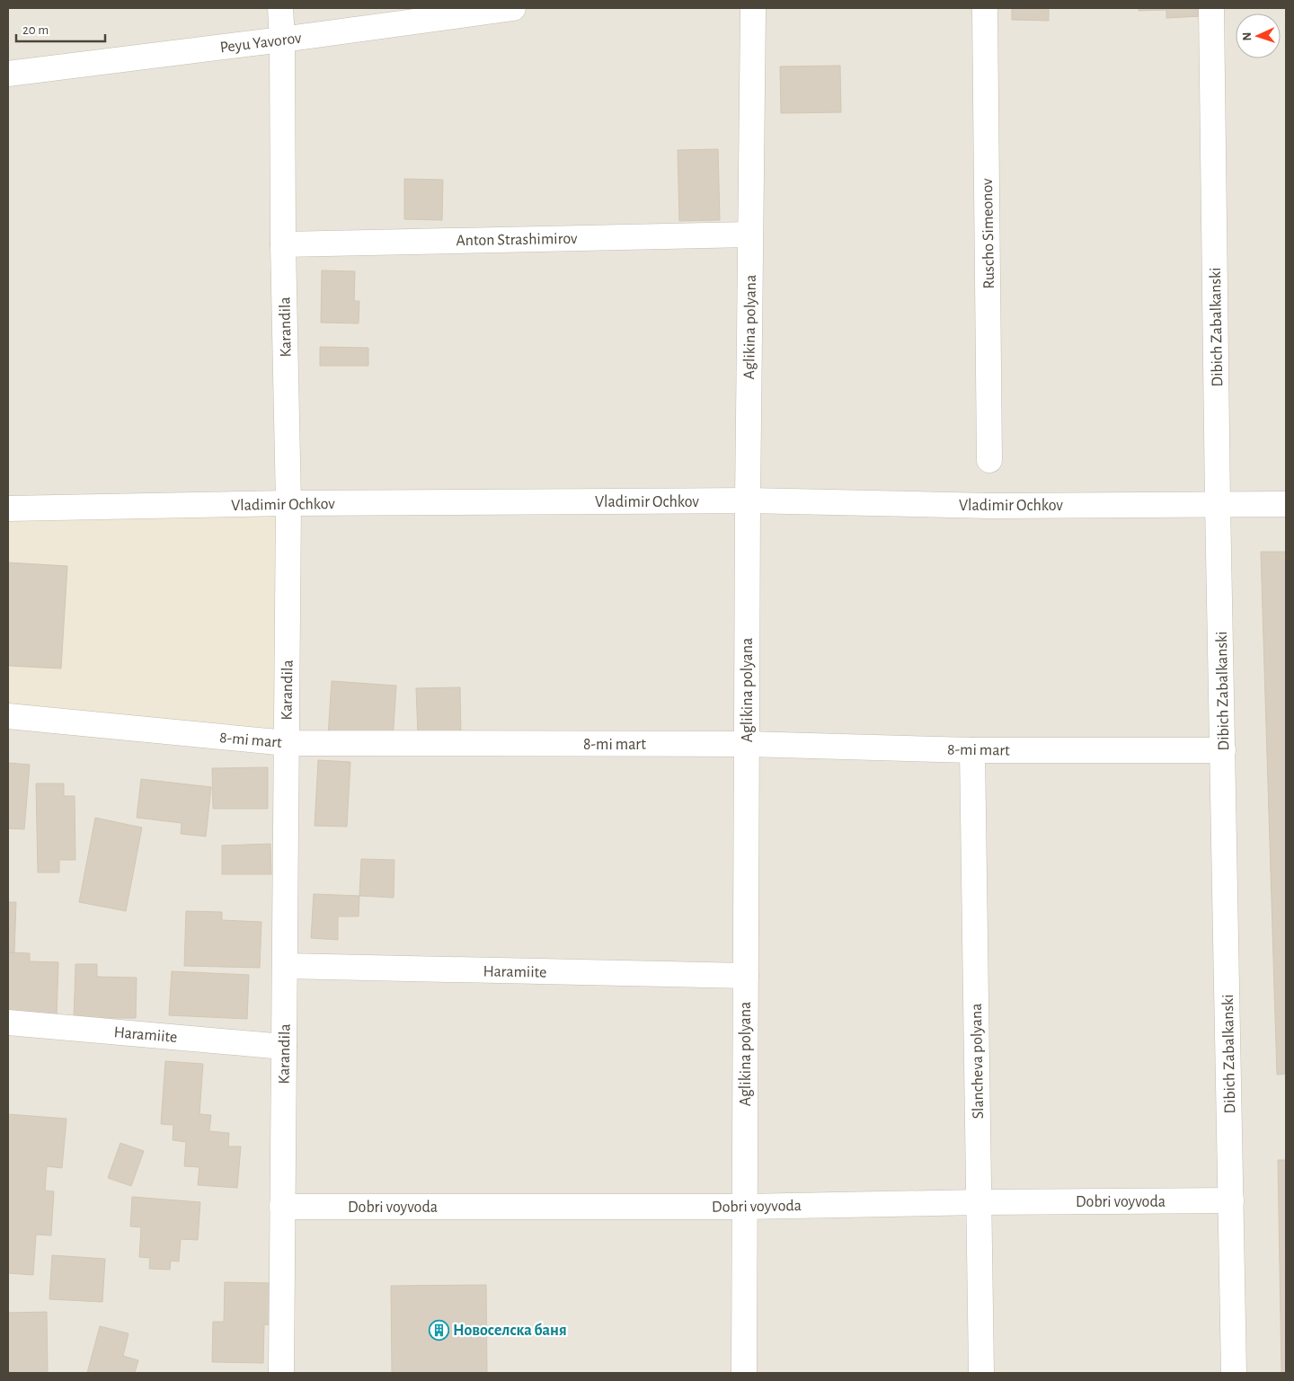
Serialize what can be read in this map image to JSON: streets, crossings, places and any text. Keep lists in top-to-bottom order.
{
  "streets": {
    "street": [
      "Peyu Yavorov",
      "Ruscho Simeonov",
      "Anton Strashimirov",
      "Karandila",
      "Aglikina polyana",
      "Dibich Zabalkanski",
      "Vladimir Ochkov",
      "8-mi mart",
      "Haramiite",
      "Slancheva polyana",
      "Dobri voyvoda"
    ]
  },
  "crossings": [
    ["Peyu Yavorov", "Karandila"],
    ["Anton Strashimirov", "Karandila"],
    ["Anton Strashimirov", "Aglikina polyana"],
    ["Karandila", "Vladimir Ochkov"],
    ["Karandila", "8-mi mart"],
    ["Karandila", "Haramiite"],
    ["Karandila", "Dobri voyvoda"],
    ["Aglikina polyana", "Vladimir Ochkov"],
    ["Aglikina polyana", "8-mi mart"],
    ["Aglikina polyana", "Haramiite"],
    ["Aglikina polyana", "Dobri voyvoda"],
    ["Dibich Zabalkanski", "Vladimir Ochkov"],
    ["Dibich Zabalkanski", "8-mi mart"],
    ["Dibich Zabalkanski", "Dobri voyvoda"],
    ["8-mi mart", "Slancheva polyana"],
    ["Slancheva polyana", "Dobri voyvoda"]
  ],
  "places": {
    "building": ["Новоселска баня"]
  },
  "scale_bar": "20 m",
  "north": "left"
}
